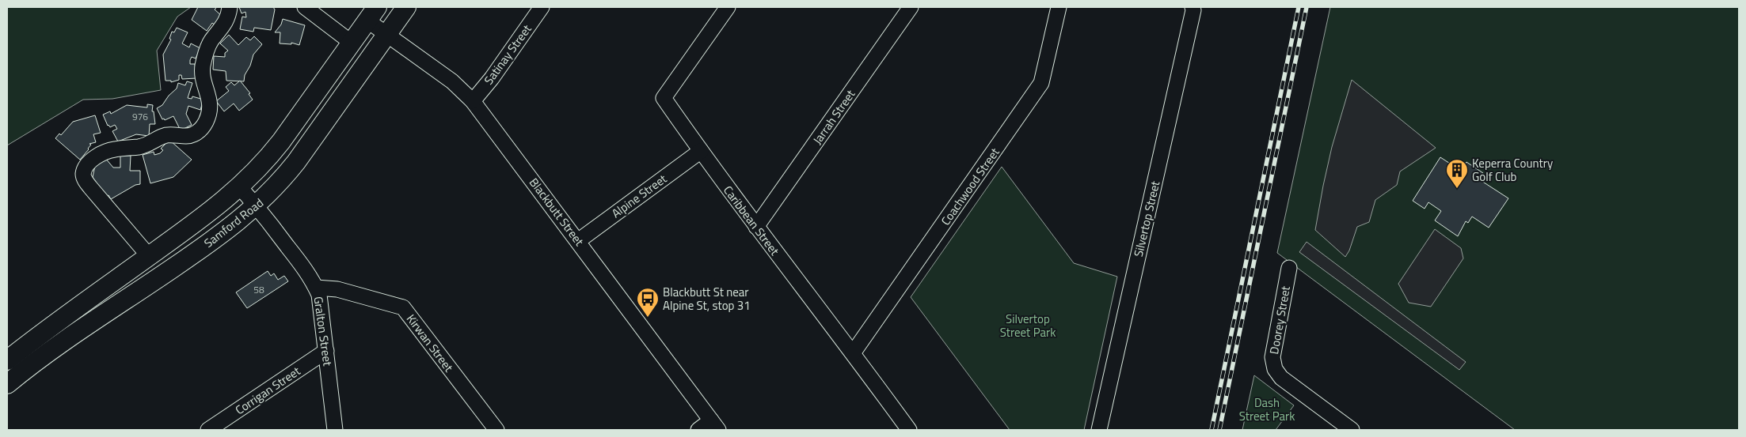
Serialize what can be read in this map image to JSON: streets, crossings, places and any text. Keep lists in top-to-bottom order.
{
  "streets": {
    "main road": ["Samford Road"],
    "street": [
      "Satinay Street",
      "Jarrah Street",
      "Coachwood Street",
      "Alpine Street",
      "Blackbutt Street",
      "Silvertop Street",
      "Caribbean Street",
      "Doorey Street",
      "Gralton Street",
      "Kirwan Street",
      "Corrigan Street"
    ]
  },
  "crossings": [
    ["Satinay Street", "Blackbutt Street"],
    ["Jarrah Street", "Caribbean Street"],
    ["Coachwood Street", "Caribbean Street"],
    ["Alpine Street", "Blackbutt Street"],
    ["Alpine Street", "Caribbean Street"],
    ["Blackbutt Street", "Samford Road"],
    ["Samford Road", "Gralton Street"],
    ["Gralton Street", "Kirwan Street"],
    ["Gralton Street", "Corrigan Street"]
  ],
  "parks": ["Silvertop Street Park", "Dash Street Park"],
  "places": {
    "building": ["Keperra Country Golf Club"],
    "bus stop": ["Blackbutt St near Alpine St, stop 31"]
  },
  "house_numbers": ["976", "58"]
}
